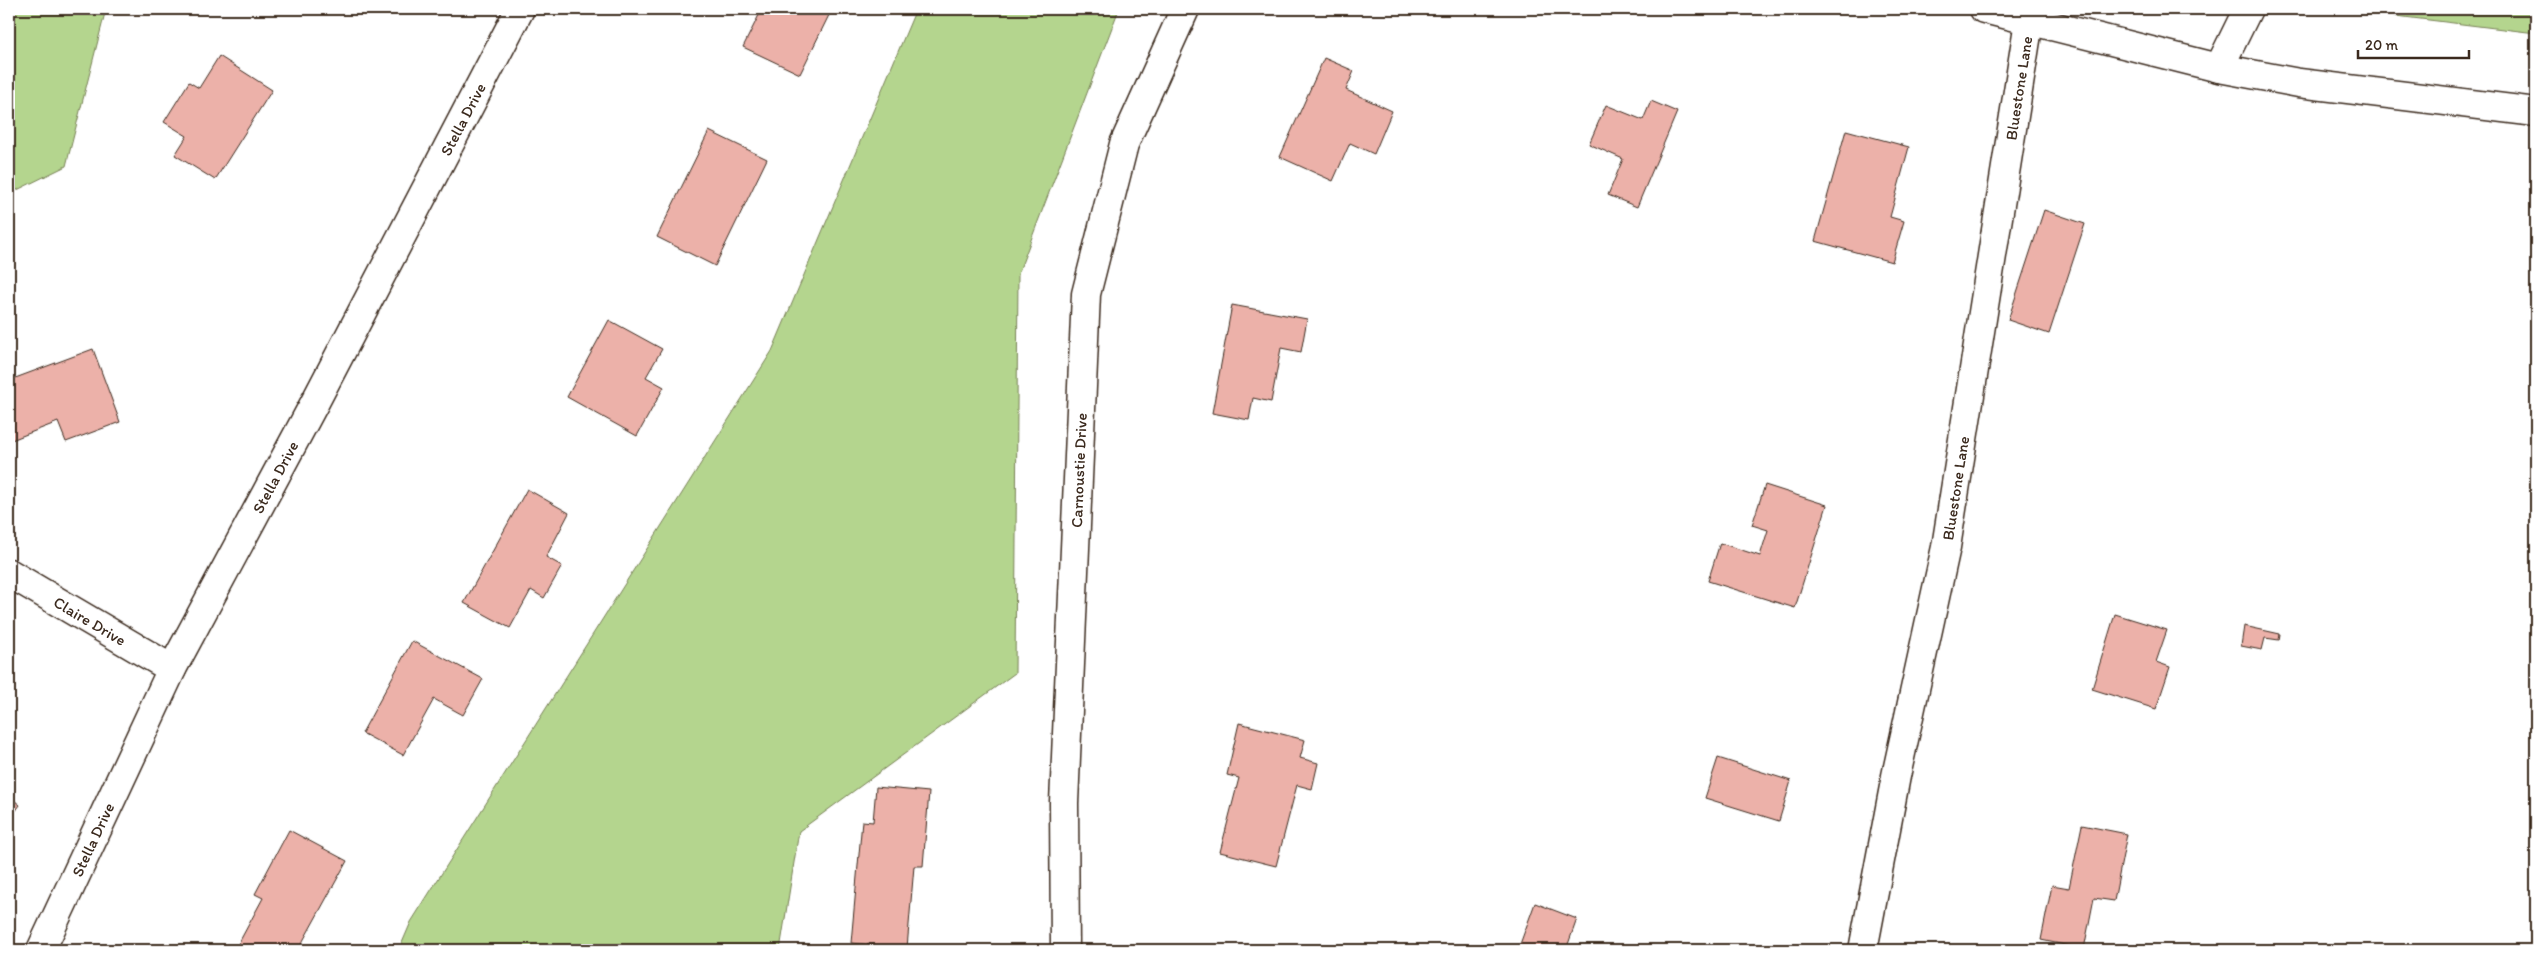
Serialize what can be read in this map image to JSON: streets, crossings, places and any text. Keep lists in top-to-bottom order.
{
  "streets": {
    "main road": [
      "Bluestone Lane",
      "Stella Drive",
      "Carnoustie Drive",
      "Claire Drive"
    ]
  },
  "crossings": [
    ["Stella Drive", "Claire Drive"]
  ],
  "scale_bar": "20 m"
}
